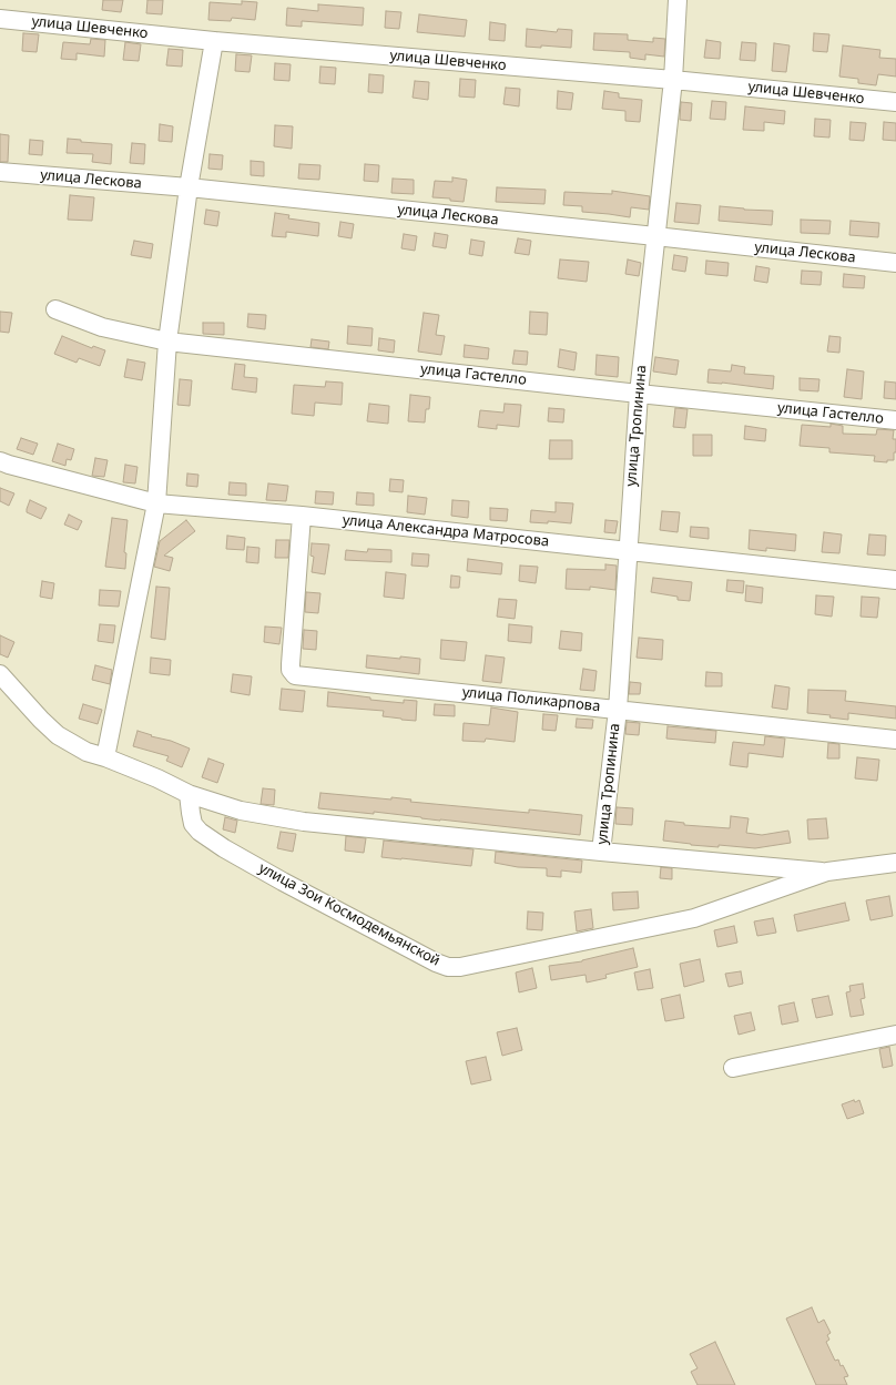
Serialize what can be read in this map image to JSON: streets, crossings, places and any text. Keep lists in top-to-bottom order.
{
  "streets": {
    "street": [
      "улица Шевченко",
      "улица Лескова",
      "улица Гастелло",
      "улица Тропинина",
      "улица Александра Матросова",
      "улица Поликарпова",
      "улица Зои Космодемьянской"
    ]
  },
  "crossings": [
    ["улица Шевченко", "улица Тропинина"],
    ["улица Лескова", "улица Тропинина"],
    ["улица Гастелло", "улица Тропинина"],
    ["улица Тропинина", "улица Александра Матросова"],
    ["улица Тропинина", "улица Поликарпова"],
    ["улица Александра Матросова", "улица Поликарпова"]
  ]
}
